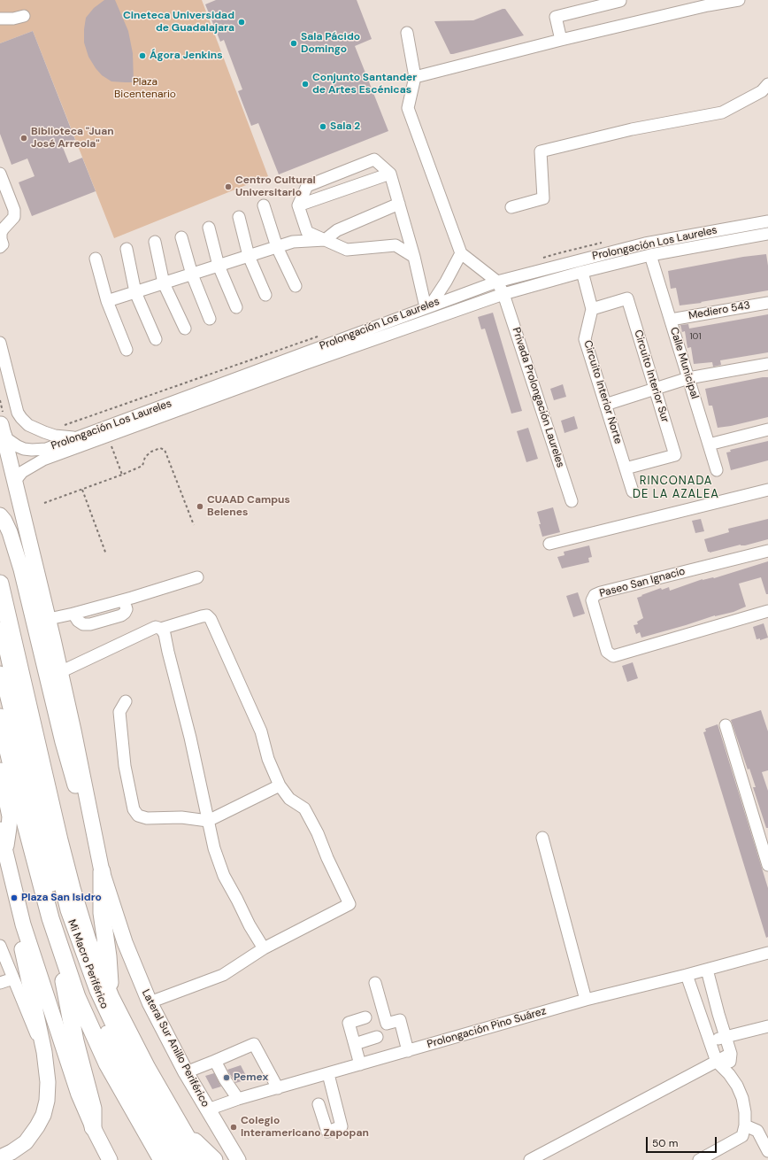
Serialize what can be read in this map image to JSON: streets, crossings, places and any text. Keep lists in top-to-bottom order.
{
  "streets": {
    "main road": ["Lateral Sur Anillo Periférico"],
    "street": [
      "Prolongación Los Laureles",
      "Mediero 543",
      "Calle Municipal",
      "Circuito Interior Sur",
      "Circuito Interior Norte",
      "Privada Prolongación Laureles",
      "Paseo San Ignacio",
      "Mi Macro Periférico",
      "Prolongación Pino Suárez"
    ]
  },
  "crossings": [
    ["Prolongación Los Laureles", "Calle Municipal"],
    ["Prolongación Los Laureles", "Privada Prolongación Laureles"],
    ["Prolongación Los Laureles", "Lateral Sur Anillo Periférico"],
    ["Mediero 543", "Calle Municipal"],
    ["Circuito Interior Sur", "Circuito Interior Norte"],
    ["Prolongación Pino Suárez", "Lateral Sur Anillo Periférico"]
  ],
  "districts": ["RINCONADA DE LA AZALEA"],
  "parks": ["Plaza Bicentenario"],
  "places": [
    "Cineteca Universidad de Guadalajara",
    "Sala Pácido Domingo",
    "Ágora Jenkins",
    "Conjunto Santander de Artes Escénicas",
    "Sala 2",
    "Biblioteca \"Juan José Arreola\"",
    "Centro Cultural Universitario",
    "CUAAD Campus Belenes",
    "Plaza San Isidro",
    "Pemex",
    "Colegio Interamericano Zapopan"
  ],
  "house_numbers": ["101"],
  "scale_bar": "50 m"
}
